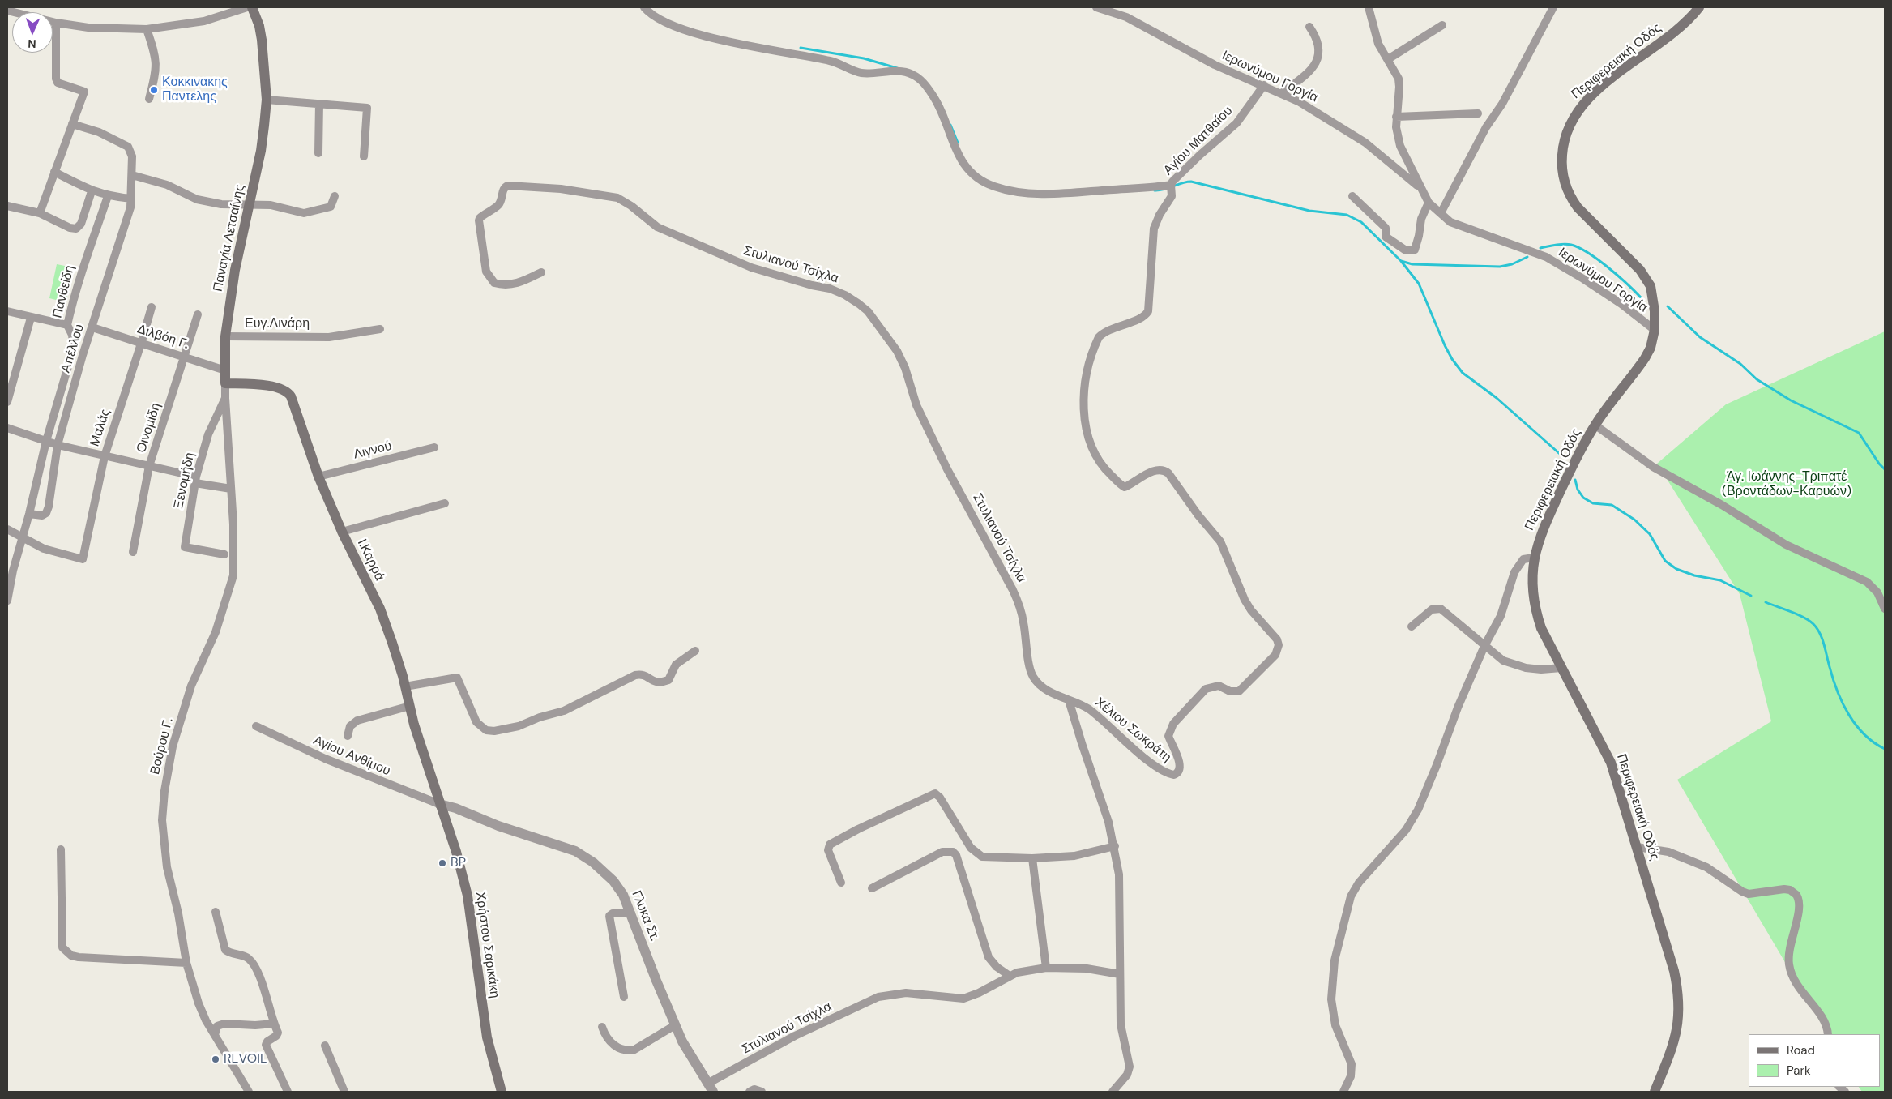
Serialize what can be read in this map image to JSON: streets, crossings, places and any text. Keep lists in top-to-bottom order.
{
  "streets": {
    "main road": [
      "Περιφερειακή Οδός",
      "Παναγία Λετσαίνης",
      "Ι.Καρρά",
      "Χρήστου Σαρικάκη"
    ],
    "street": [
      "Ιερωνύμου Γοργία",
      "Αγίου Ματθαίου",
      "Στυλιανού Τσίχλα",
      "Πανθείδη",
      "Ευγ.Λινάρη",
      "Διλβόη Γ.",
      "Απέλλου",
      "Μαλάς",
      "Οινομίδη",
      "Λιγνού",
      "Ξενομήδη",
      "Χέλιου Σωκράτη",
      "Βούρου Γ.",
      "Αγίου Ανθίμου",
      "Γλυκα Στ."
    ]
  },
  "crossings": [
    ["Περιφερειακή Οδός", "Ιερωνύμου Γοργία"],
    ["Ιερωνύμου Γοργία", "Αγίου Ματθαίου"],
    ["Αγίου Ματθαίου", "Χέλιου Σωκράτη"],
    ["Παναγία Λετσαίνης", "Ευγ.Λινάρη"],
    ["Παναγία Λετσαίνης", "Διλβόη Γ."],
    ["Παναγία Λετσαίνης", "Ξενομήδη"],
    ["Παναγία Λετσαίνης", "Ι.Καρρά"],
    ["Στυλιανού Τσίχλα", "Χέλιου Σωκράτη"],
    ["Στυλιανού Τσίχλα", "Γλυκα Στ."],
    ["Πανθείδη", "Απέλλου"],
    ["Πανθείδη", "Μαλάς"],
    ["Διλβόη Γ.", "Απέλλου"],
    ["Διλβόη Γ.", "Μαλάς"],
    ["Διλβόη Γ.", "Οινομίδη"],
    ["Λιγνού", "Ι.Καρρά"],
    ["Ξενομήδη", "Ι.Καρρά"],
    ["Ξενομήδη", "Βούρου Γ."],
    ["Ι.Καρρά", "Αγίου Ανθίμου"],
    ["Ι.Καρρά", "Γλυκα Στ."],
    ["Ι.Καρρά", "Χρήστου Σαρικάκη"],
    ["Αγίου Ανθίμου", "Γλυκα Στ."],
    ["Αγίου Ανθίμου", "Χρήστου Σαρικάκη"],
    ["Γλυκα Στ.", "Χρήστου Σαρικάκη"]
  ],
  "parks": ["Άγ. Ιωάννης-Τριπατέ (Βροντάδων-Καρυών)"],
  "places": ["Κοκκινακης Παντελης", "BP", "REVOIL"],
  "legend": ["Road", "Park"],
  "north": "bottom"
}
